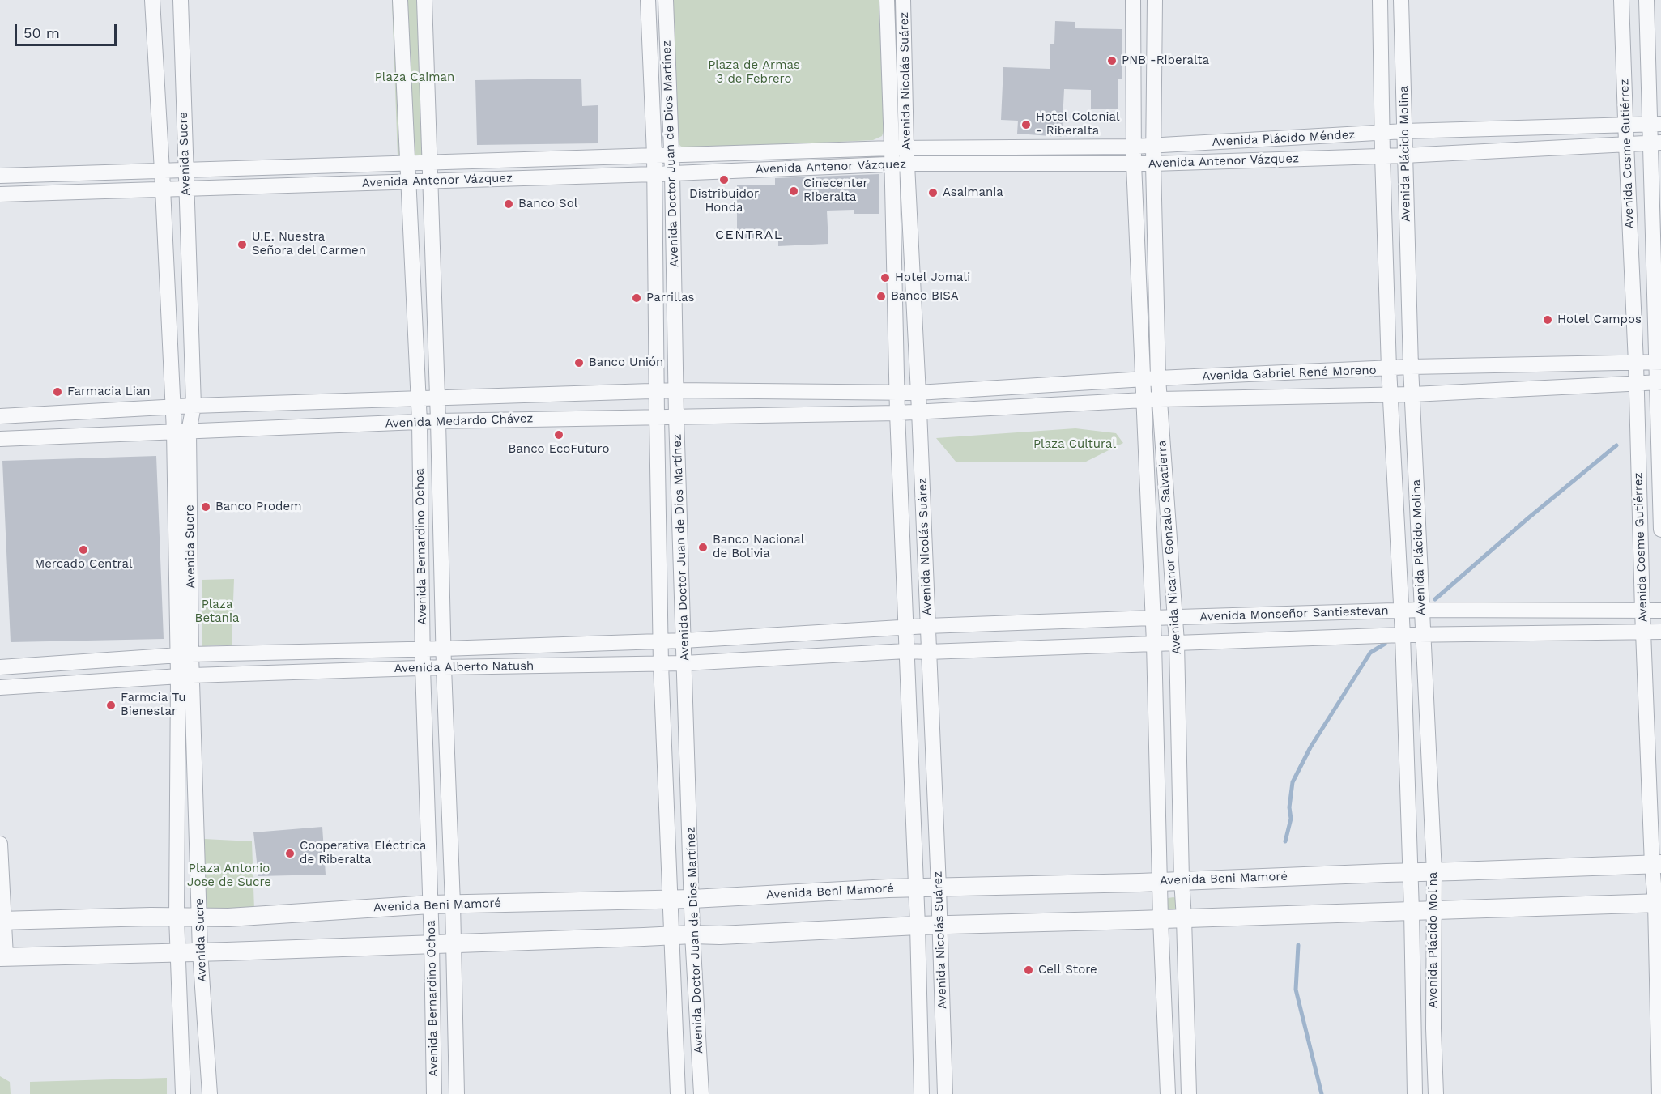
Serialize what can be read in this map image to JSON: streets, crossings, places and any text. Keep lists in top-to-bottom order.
{
  "streets": {
    "street": [
      "Avenida Nicolás Suárez",
      "Avenida Plácido Méndez",
      "Avenida Sucre",
      "Avenida Doctor Juan de Dios Martínez",
      "Avenida Plácido Molina",
      "Avenida Cosme Gutiérrez",
      "Avenida Antenor Vázquez",
      "Avenida Gabriel René Moreno",
      "Avenida Medardo Chávez",
      "Avenida Bernardino Ochoa",
      "Avenida Nicanor Gonzalo Salvatierra",
      "Avenida Monseñor Santiestevan",
      "Avenida Alberto Natush",
      "Avenida Beni Mamoré"
    ]
  },
  "crossings": [
    ["Avenida Nicolás Suárez", "Avenida Plácido Méndez"],
    ["Avenida Nicolás Suárez", "Avenida Antenor Vázquez"],
    ["Avenida Nicolás Suárez", "Avenida Gabriel René Moreno"],
    ["Avenida Nicolás Suárez", "Avenida Medardo Chávez"],
    ["Avenida Nicolás Suárez", "Avenida Monseñor Santiestevan"],
    ["Avenida Nicolás Suárez", "Avenida Alberto Natush"],
    ["Avenida Nicolás Suárez", "Avenida Beni Mamoré"],
    ["Avenida Plácido Méndez", "Avenida Plácido Molina"],
    ["Avenida Plácido Méndez", "Avenida Cosme Gutiérrez"],
    ["Avenida Plácido Méndez", "Avenida Antenor Vázquez"],
    ["Avenida Plácido Méndez", "Avenida Nicanor Gonzalo Salvatierra"],
    ["Avenida Sucre", "Avenida Antenor Vázquez"],
    ["Avenida Sucre", "Avenida Medardo Chávez"],
    ["Avenida Sucre", "Avenida Alberto Natush"],
    ["Avenida Sucre", "Avenida Beni Mamoré"],
    ["Avenida Doctor Juan de Dios Martínez", "Avenida Antenor Vázquez"],
    ["Avenida Doctor Juan de Dios Martínez", "Avenida Medardo Chávez"],
    ["Avenida Doctor Juan de Dios Martínez", "Avenida Alberto Natush"],
    ["Avenida Doctor Juan de Dios Martínez", "Avenida Beni Mamoré"],
    ["Avenida Plácido Molina", "Avenida Antenor Vázquez"],
    ["Avenida Plácido Molina", "Avenida Gabriel René Moreno"],
    ["Avenida Plácido Molina", "Avenida Monseñor Santiestevan"],
    ["Avenida Plácido Molina", "Avenida Beni Mamoré"],
    ["Avenida Cosme Gutiérrez", "Avenida Antenor Vázquez"],
    ["Avenida Cosme Gutiérrez", "Avenida Gabriel René Moreno"],
    ["Avenida Cosme Gutiérrez", "Avenida Monseñor Santiestevan"],
    ["Avenida Cosme Gutiérrez", "Avenida Beni Mamoré"],
    ["Avenida Antenor Vázquez", "Avenida Bernardino Ochoa"],
    ["Avenida Antenor Vázquez", "Avenida Nicanor Gonzalo Salvatierra"],
    ["Avenida Gabriel René Moreno", "Avenida Medardo Chávez"],
    ["Avenida Gabriel René Moreno", "Avenida Nicanor Gonzalo Salvatierra"],
    ["Avenida Medardo Chávez", "Avenida Bernardino Ochoa"],
    ["Avenida Bernardino Ochoa", "Avenida Alberto Natush"],
    ["Avenida Bernardino Ochoa", "Avenida Beni Mamoré"],
    ["Avenida Nicanor Gonzalo Salvatierra", "Avenida Monseñor Santiestevan"],
    ["Avenida Nicanor Gonzalo Salvatierra", "Avenida Beni Mamoré"],
    ["Avenida Monseñor Santiestevan", "Avenida Alberto Natush"]
  ],
  "districts": ["CENTRAL"],
  "parks": [
    "Plaza de Armas 3 de Febrero",
    "Plaza Caiman",
    "Plaza Cultural",
    "Plaza Betania",
    "Plaza Antonio Jose de Sucre"
  ],
  "places": [
    "PNB -Riberalta",
    "Hotel Colonial - Riberalta",
    "Distribuidor Honda",
    "Cinecenter Riberalta",
    "Asaimania",
    "Banco Sol",
    "U.E. Nuestra Señora del Carmen",
    "Hotel Jomali",
    "Banco BISA",
    "Parrillas",
    "Hotel Campos",
    "Banco Unión",
    "Farmacia Lian",
    "Banco EcoFuturo",
    "Banco Prodem",
    "Banco Nacional de Bolivia",
    "Mercado Central",
    "Farmcia Tu Bienestar",
    "Cooperativa Eléctrica de Riberalta",
    "Cell Store"
  ],
  "scale_bar": "50 m"
}
